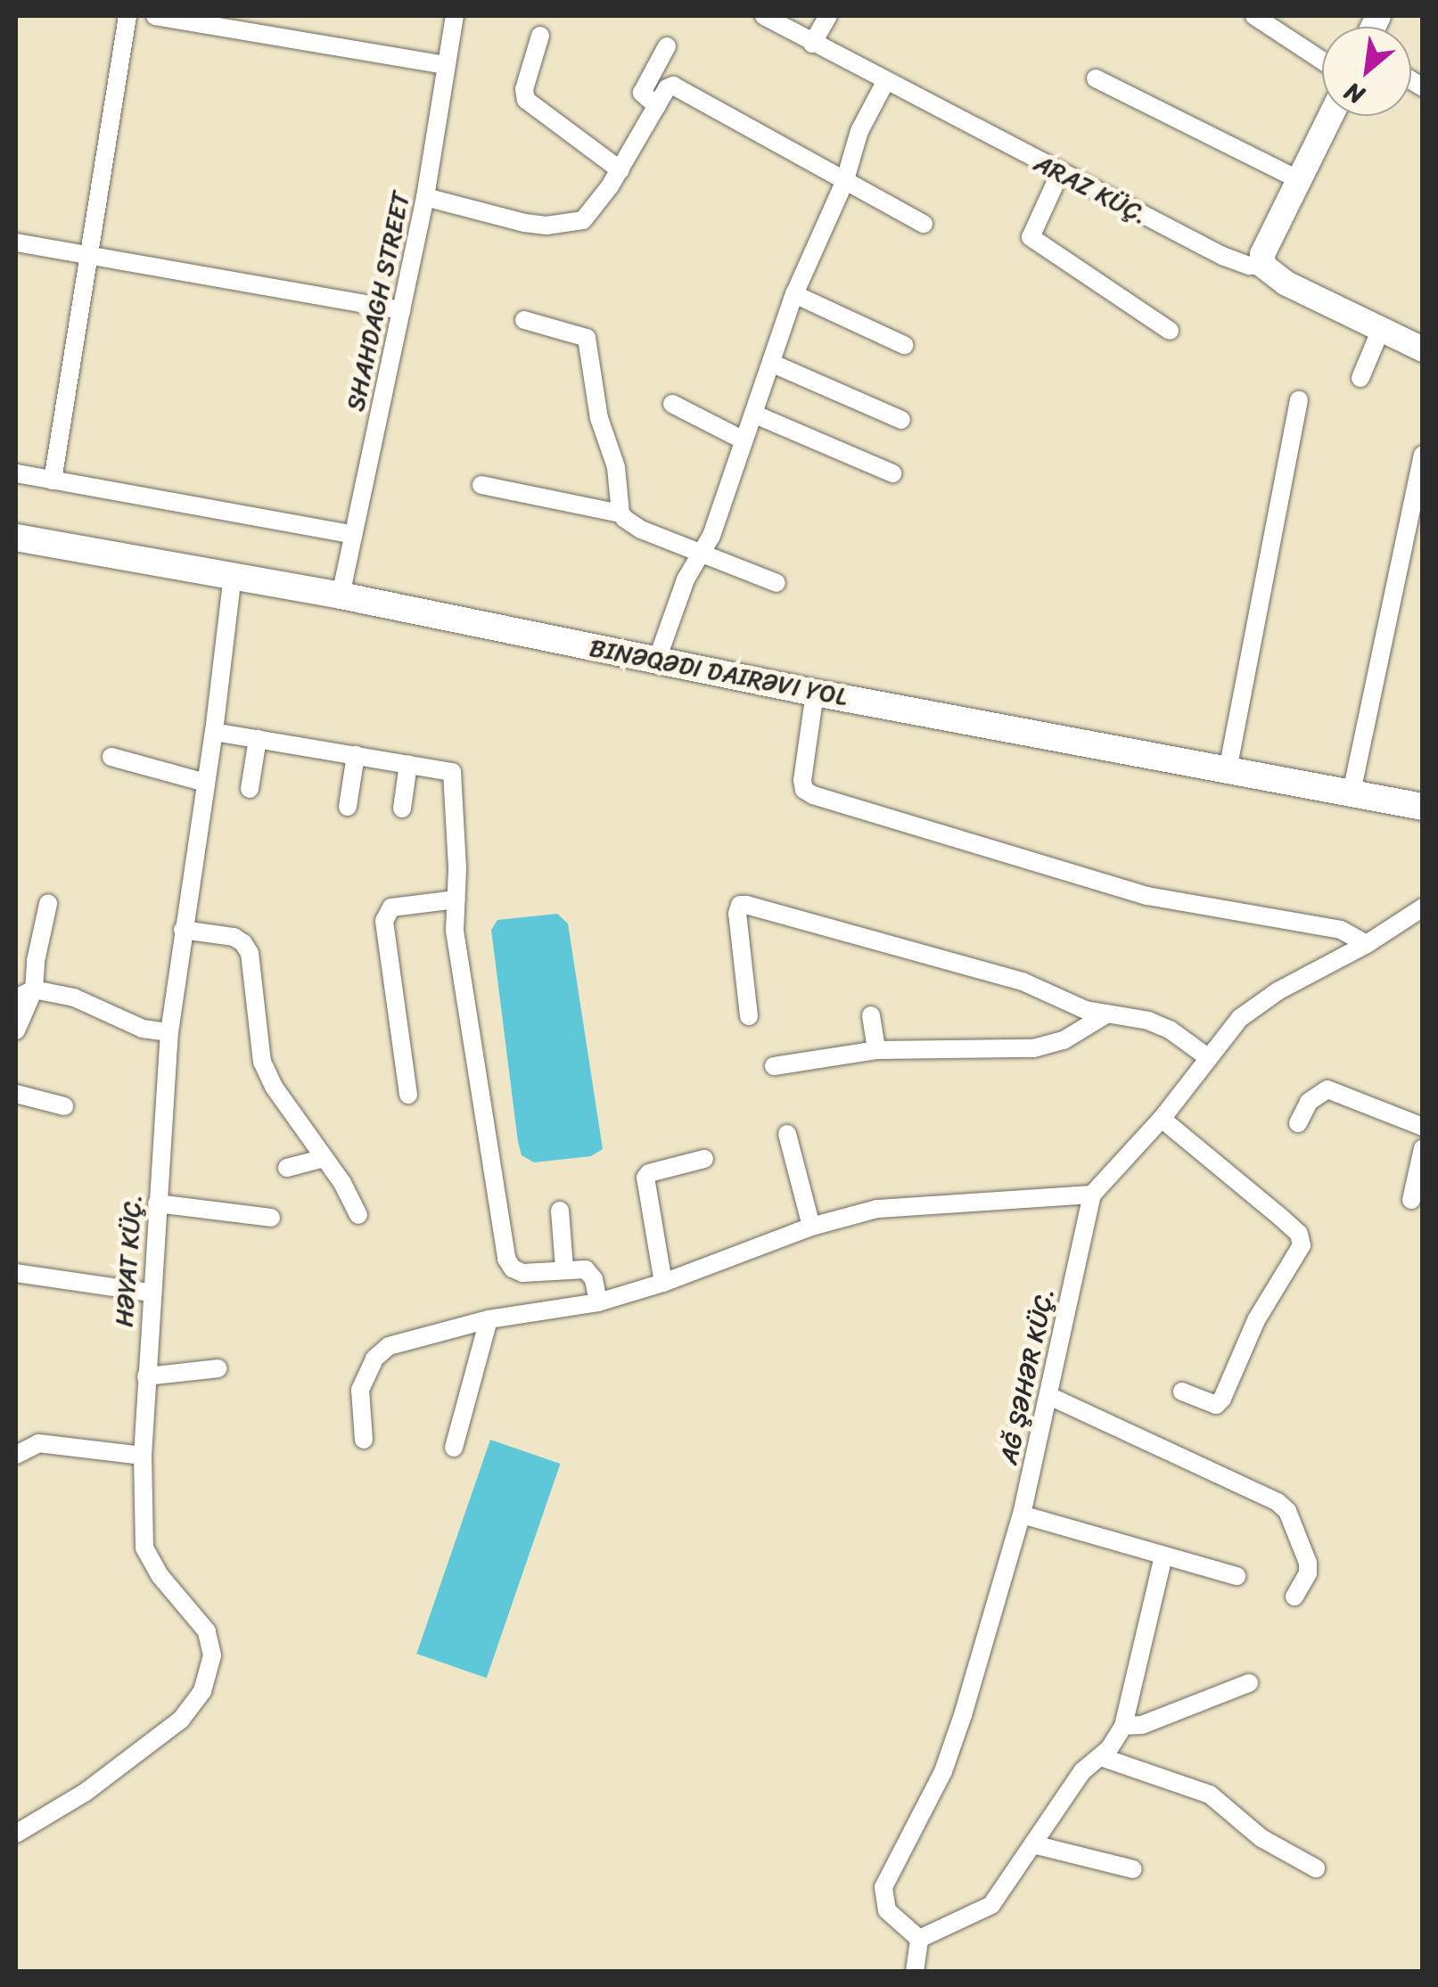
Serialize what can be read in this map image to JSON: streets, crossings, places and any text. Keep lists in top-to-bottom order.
{
  "streets": {
    "main road": ["BINƏQƏDI DAIRƏVI YOL"],
    "street": [
      "ARAZ KÜÇ.",
      "SHAHDAGH STREET",
      "HƏYAT KÜÇ.",
      "AĞ ŞƏHƏR KÜÇ."
    ]
  },
  "crossings": [
    ["SHAHDAGH STREET", "BINƏQƏDI DAIRƏVI YOL"],
    ["BINƏQƏDI DAIRƏVI YOL", "HƏYAT KÜÇ."]
  ],
  "north": "bottom left"
}
